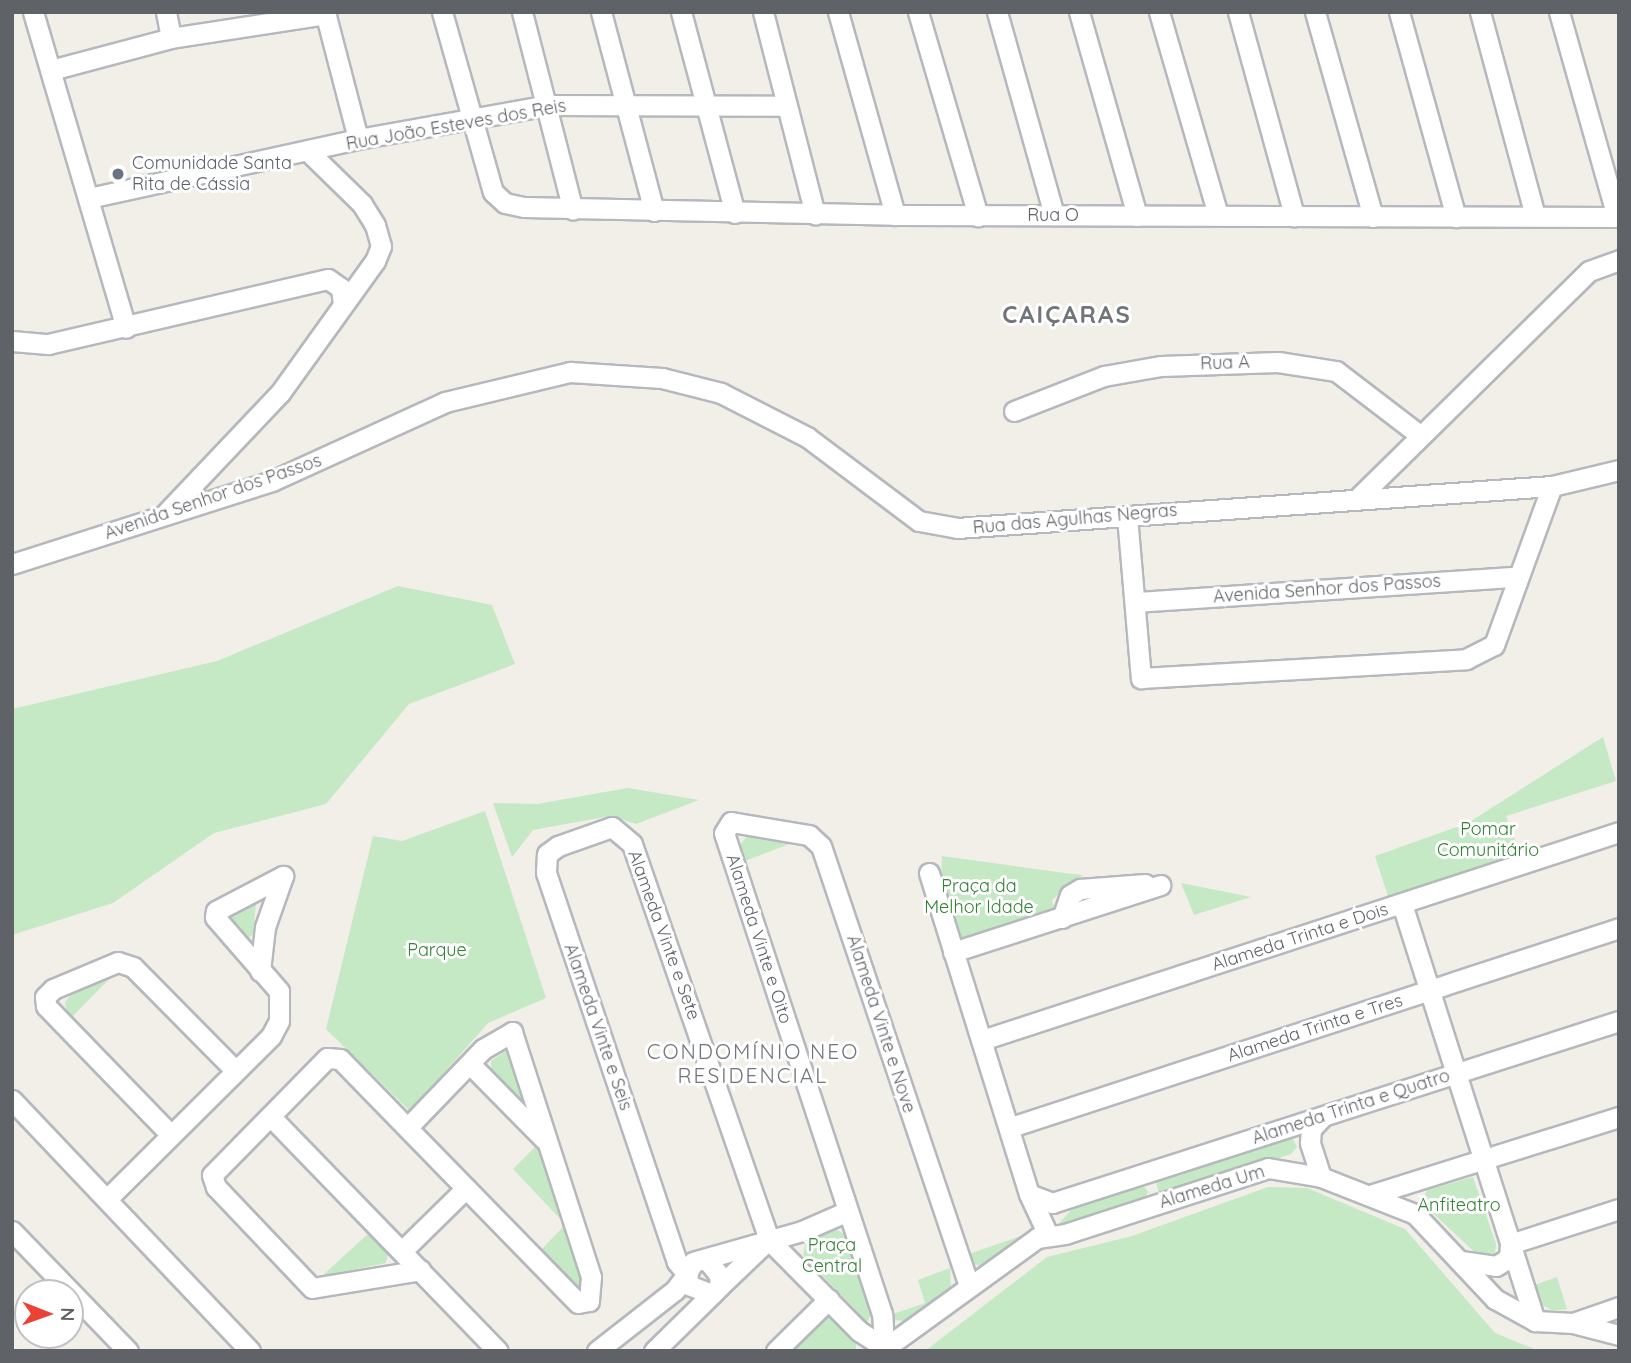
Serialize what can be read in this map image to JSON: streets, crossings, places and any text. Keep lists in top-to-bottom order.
{
  "streets": {
    "street": [
      "Rua João Esteves dos Reis",
      "Rua O",
      "Rua A",
      "Avenida Senhor dos Passos",
      "Rua das Agulhas Negras",
      "Alameda Vinte e Sete",
      "Alameda Trinta e Dois",
      "Alameda Vinte e Oito",
      "Alameda Vinte e Nove",
      "Alameda Vinte e Seis",
      "Alameda Trinta e Tres",
      "Alameda Trinta e Quatro",
      "Alameda Um"
    ]
  },
  "crossings": [
    ["Rua João Esteves dos Reis", "Rua O"],
    ["Avenida Senhor dos Passos", "Rua das Agulhas Negras"],
    ["Alameda Vinte e Sete", "Alameda Vinte e Seis"],
    ["Alameda Vinte e Oito", "Alameda Vinte e Nove"],
    ["Alameda Vinte e Oito", "Alameda Um"],
    ["Alameda Vinte e Nove", "Alameda Um"],
    ["Alameda Trinta e Quatro", "Alameda Um"]
  ],
  "districts": ["CAIÇARAS", "CONDOMÍNIO NEO RESIDENCIAL"],
  "parks": [
    "Pomar Comunitário",
    "Praça da Melhor Idade",
    "Parque",
    "Anfiteatro",
    "Praça Central"
  ],
  "places": ["Comunidade Santa Rita de Cássia"],
  "north": "right"
}
